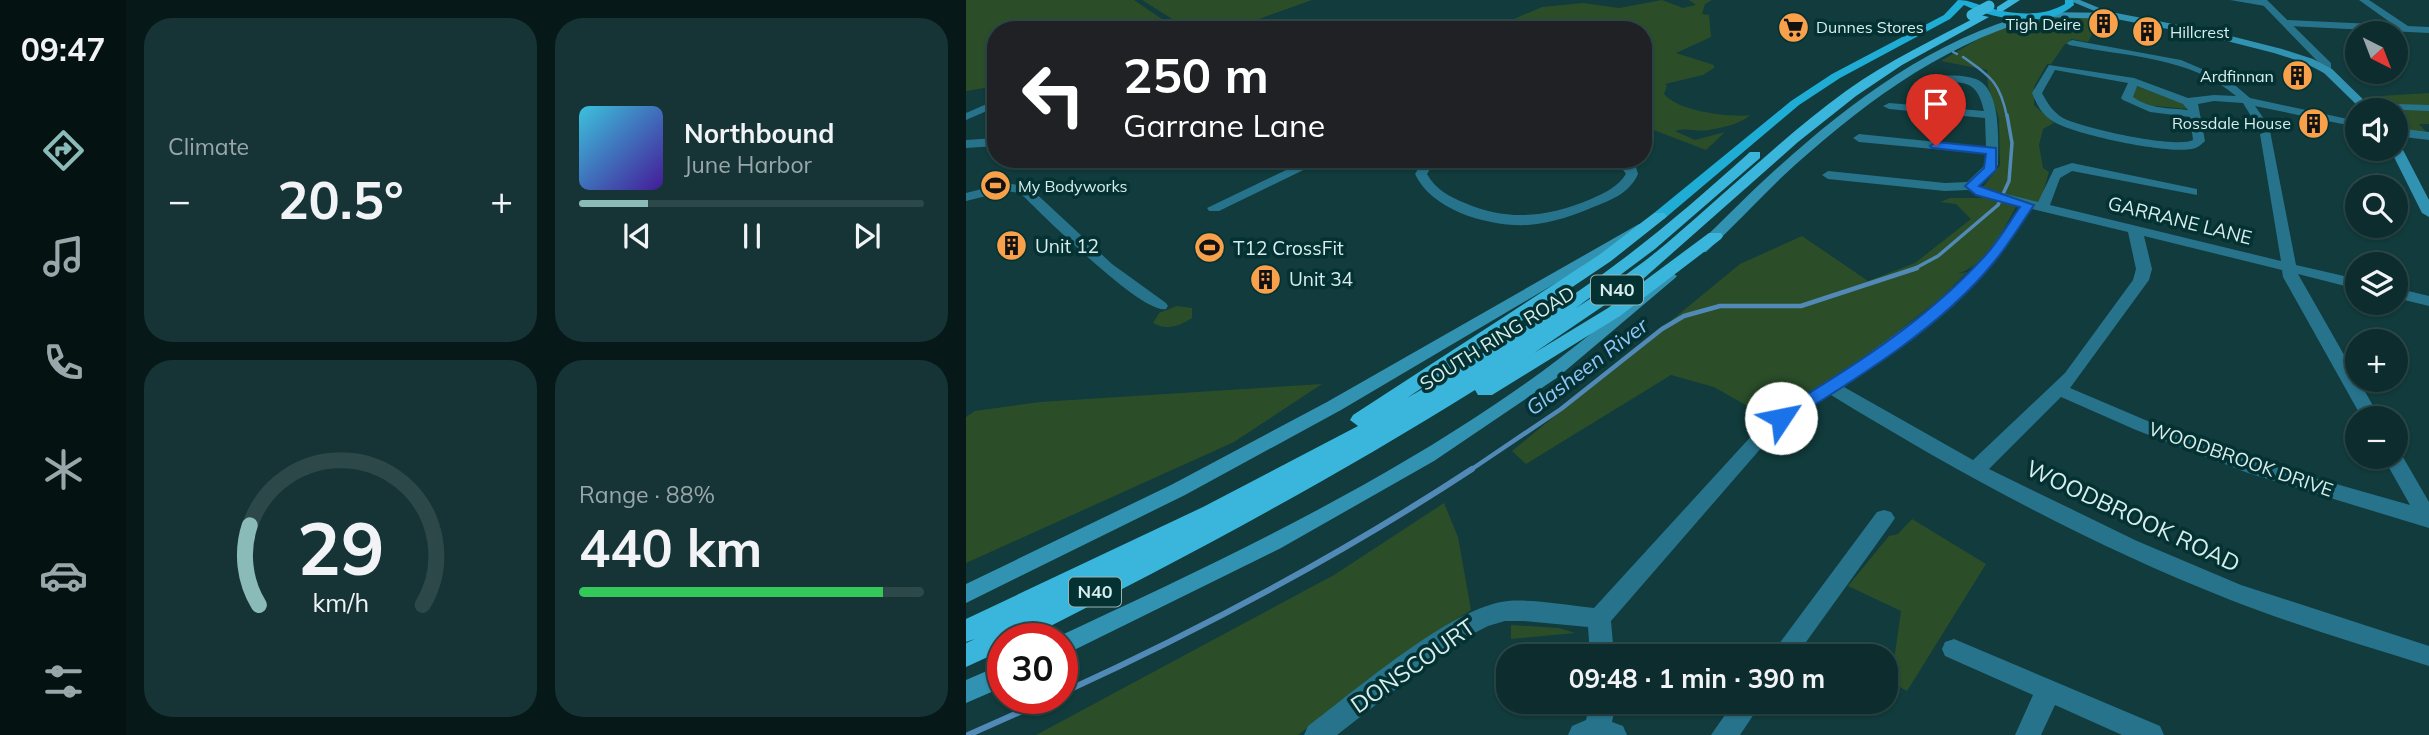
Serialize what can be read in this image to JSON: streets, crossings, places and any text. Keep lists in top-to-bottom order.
{
  "streets": {
    "highway": ["N40", "SOUTH RING ROAD"],
    "street": [
      "GARRANE LANE",
      "WOODBROOK DRIVE",
      "WOODBROOK ROAD",
      "DONSCOURT"
    ]
  },
  "water": ["Glasheen River"],
  "places": {
    "building": [
      "Tigh Deire",
      "Hillcrest",
      "Ardfinnan",
      "Rossdale House",
      "Unit 12",
      "Unit 34"
    ],
    "supermarket": ["Dunnes Stores"],
    "sports": ["My Bodyworks", "T12 CrossFit"]
  },
  "north": "bottom right",
  "page": {
    "tabs": "09:47",
    "tile": [
      "Climate",
      ["Range · 88%", "440 km"]
    ],
    "map_buttons": ["+", "−"],
    "turn": ["250 m", "Garrane Lane"],
    "song": ["Northbound", "June Harbor"],
    "heat": ["−", "20.5°", "+"],
    "limit": "30",
    "trip": "09:48 · 1 min · 390 m",
    "gauge": ["29", "km/h"]
  }
}
